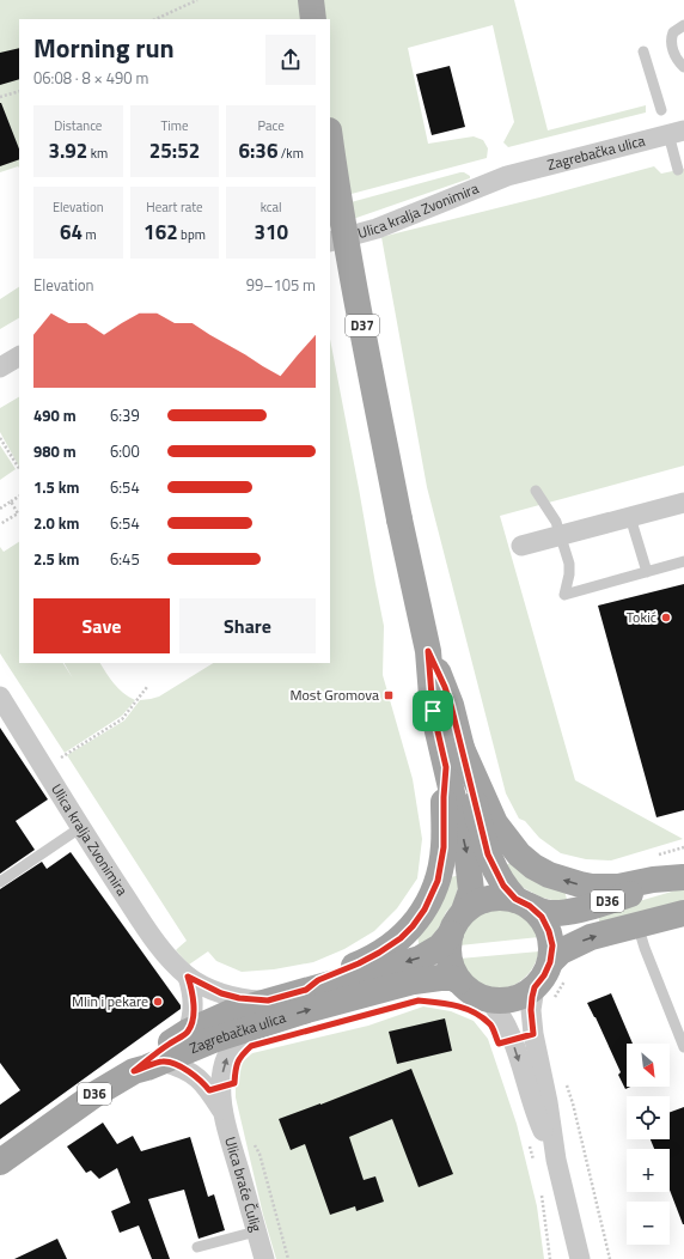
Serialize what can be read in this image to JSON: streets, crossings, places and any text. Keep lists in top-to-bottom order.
{
  "streets": {
    "main road": ["Zagrebačka ulica", "D37", "D36"],
    "street": ["Ulica kralja Zvonimira", "Ulica braće Čulig"]
  },
  "crossings": [
    ["Zagrebačka ulica", "Ulica kralja Zvonimira"],
    ["Zagrebačka ulica", "D36"],
    ["Zagrebačka ulica", "Ulica braće Čulig"]
  ],
  "places": {
    "other": ["Tokić", "Mlin i pekare"],
    "transit": ["Most Gromova"]
  },
  "north": "bottom right",
  "page": {
    "heading": ["Morning run", "06:08 · 8 × 490 m"],
    "stats": [
      ["Distance", "3.92 km"],
      ["Time", "25:52"],
      ["Pace", "6:36 /km"],
      ["Elevation", "64 m"],
      ["Heart rate", "162 bpm"],
      ["kcal", "310"]
    ],
    "chart": ["Elevation", "99–105 m"],
    "list": [
      {
        "name": "490 m",
        "note": "6:39"
      },
      {
        "name": "980 m",
        "note": "6:00"
      },
      {
        "name": "1.5 km",
        "note": "6:54"
      },
      {
        "name": "2.0 km",
        "note": "6:54"
      },
      {
        "name": "2.5 km",
        "note": "6:45"
      }
    ],
    "buttons": ["Save", "Share"],
    "map_buttons": ["+", "−"]
  }
}
